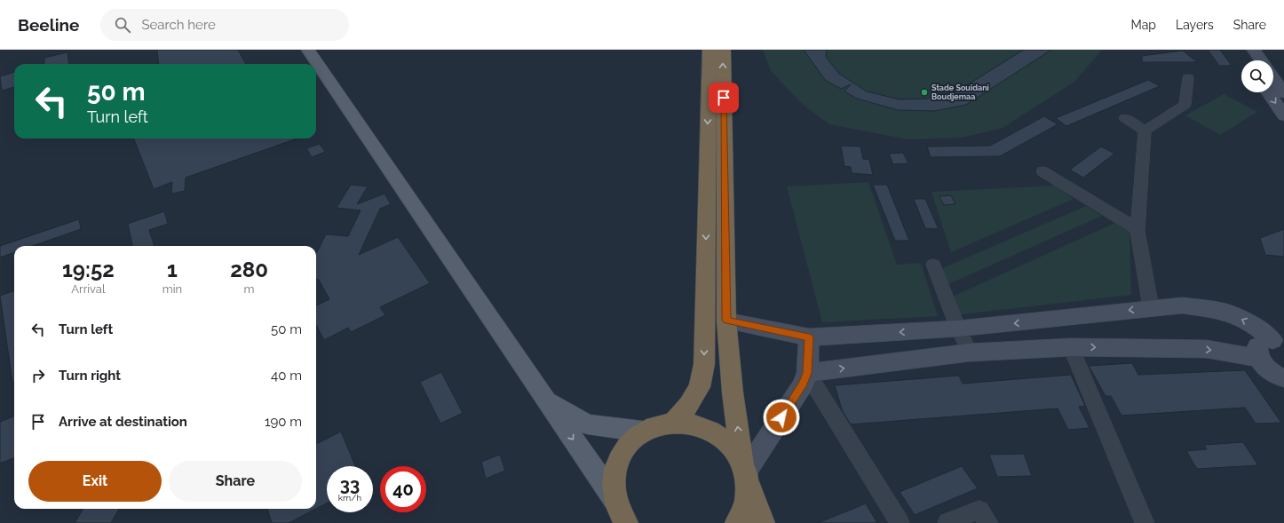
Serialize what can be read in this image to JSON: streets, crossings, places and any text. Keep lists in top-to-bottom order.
{
  "places": ["Stade Souidani Boudjemaa"],
  "page": {
    "header": "Beeline",
    "search": "Search here",
    "nav": ["Map", "Layers", "Share"],
    "turn": ["50 m", "Turn left"],
    "eta": [
      "19:52",
      "Arrival",
      "1",
      "min",
      "280",
      "m"
    ],
    "list": [
      {
        "name": "Turn left",
        "value": "50 m"
      },
      {
        "name": "Turn right",
        "value": "40 m"
      },
      {
        "name": "Arrive at destination",
        "value": "190 m"
      }
    ],
    "buttons": ["Exit", "Share"],
    "speed": "33 km/h",
    "limit": "40"
  }
}
